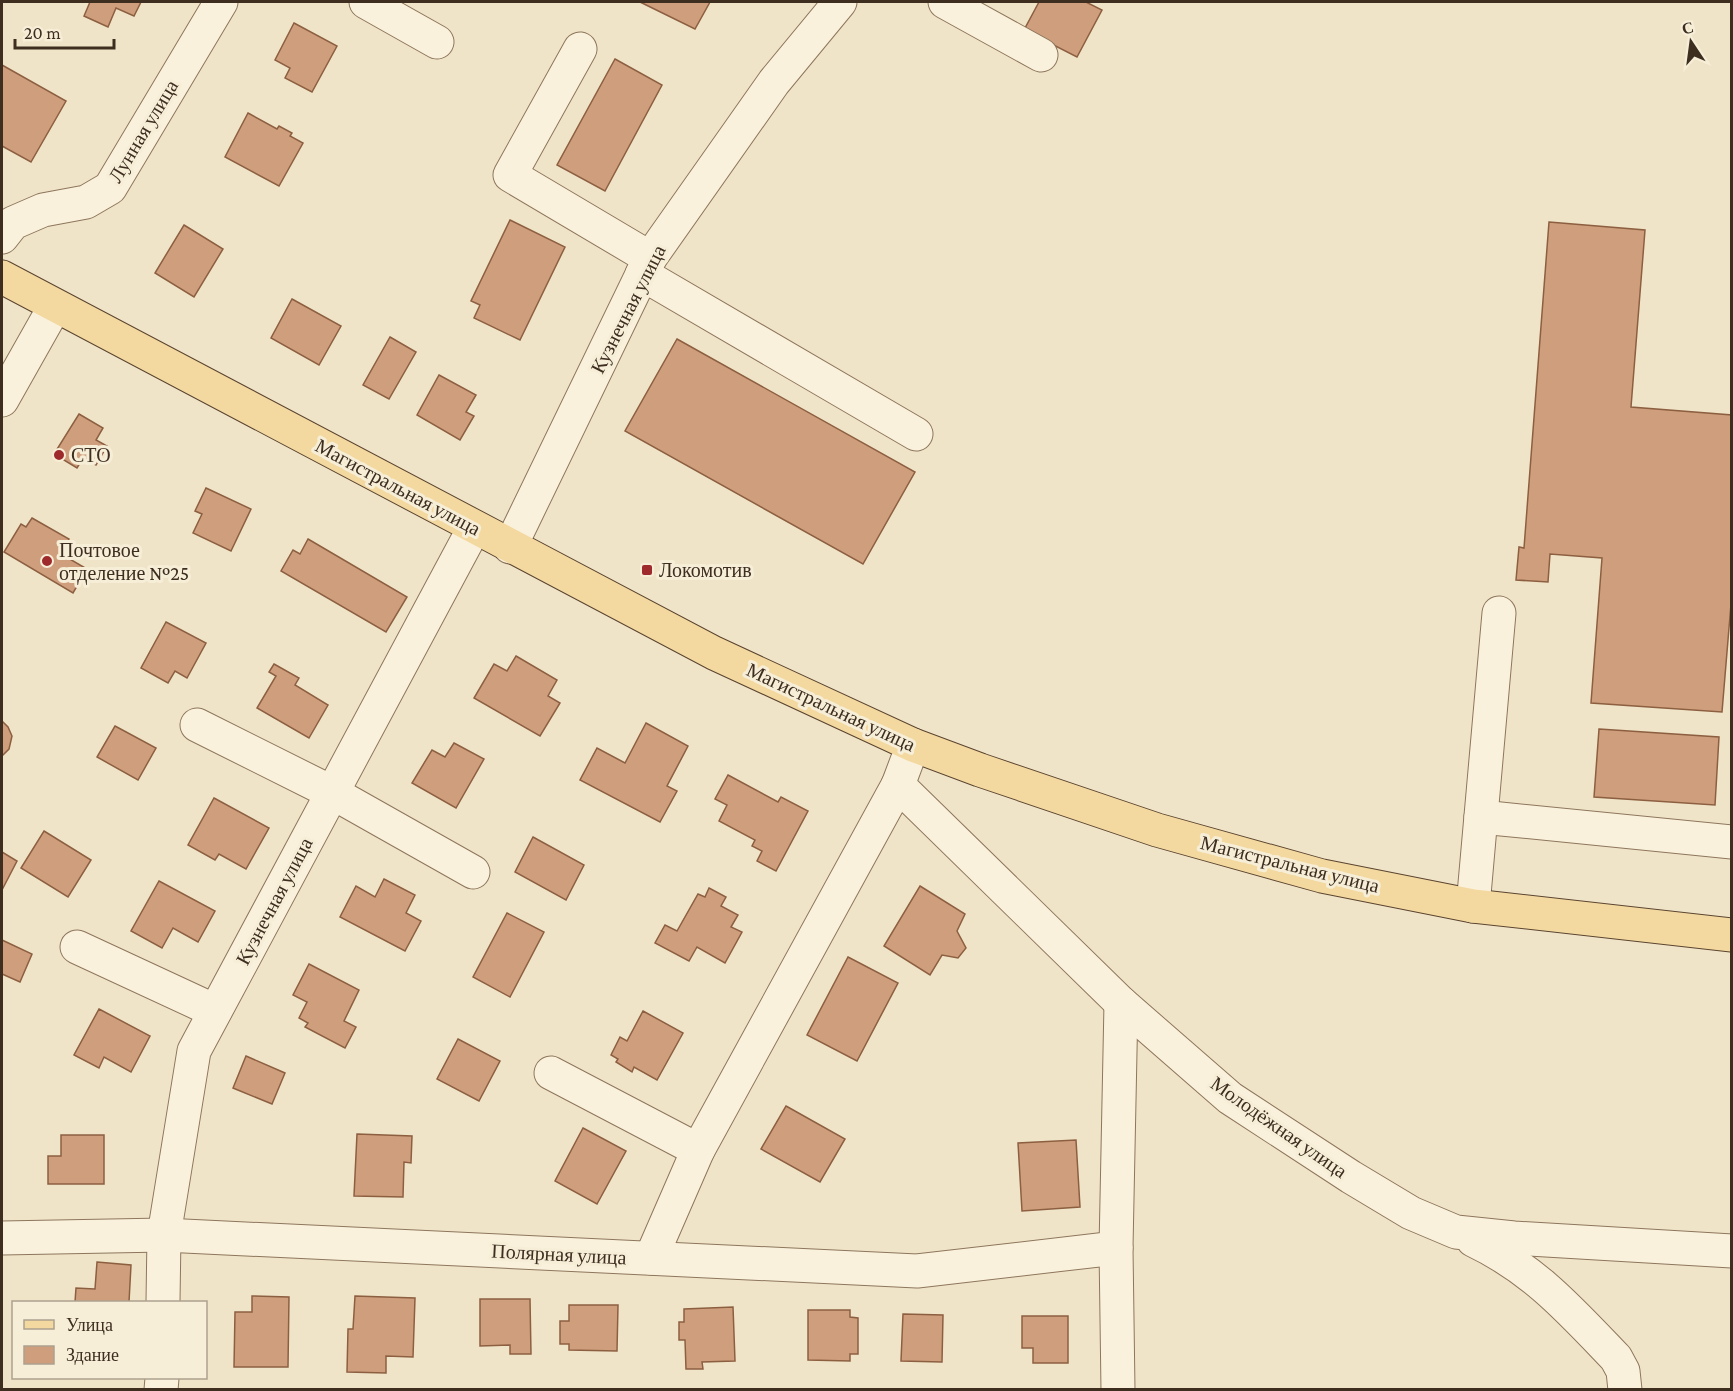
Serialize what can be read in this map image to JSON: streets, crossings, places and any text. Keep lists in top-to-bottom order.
{
  "streets": {
    "main road": ["Магистральная улица"],
    "street": [
      "Лунная улица",
      "Кузнечная улица",
      "Молодёжная улица",
      "Полярная улица"
    ]
  },
  "crossings": [
    ["Кузнечная улица", "Магистральная улица"],
    ["Кузнечная улица", "Полярная улица"]
  ],
  "places": {
    "other": ["СТО", "Почтовое отделение №25"],
    "transit": ["Локомотив"]
  },
  "legend": ["Улица", "Здание"],
  "scale_bar": "20 m",
  "north": "top"
}
